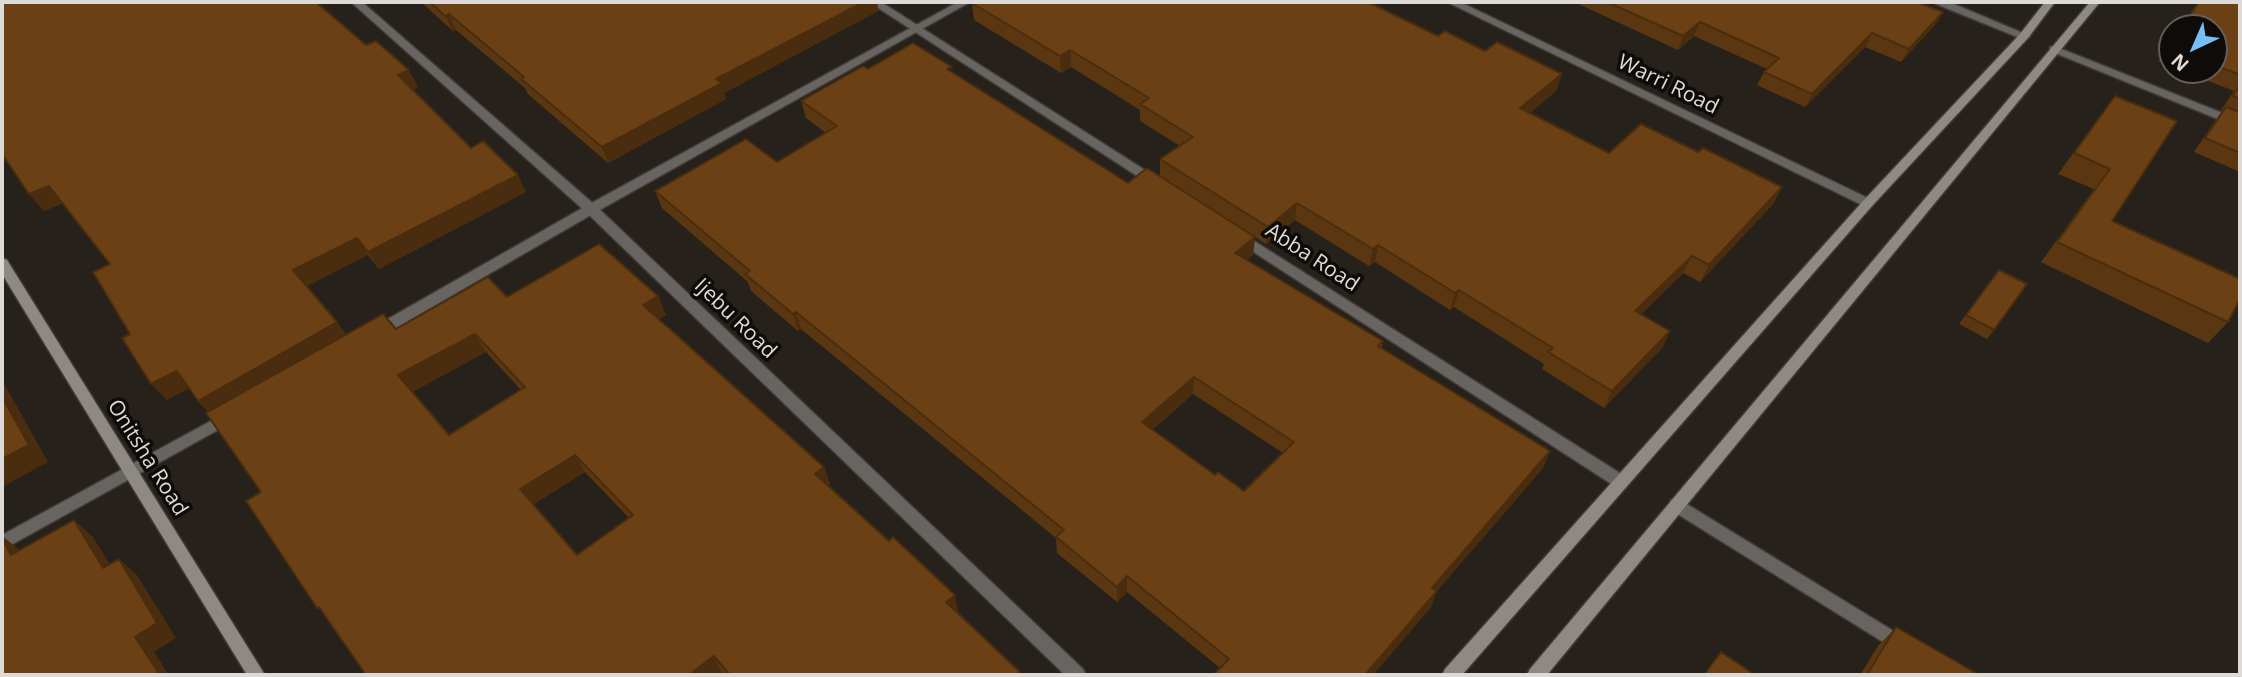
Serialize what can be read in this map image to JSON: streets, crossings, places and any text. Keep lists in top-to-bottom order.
{
  "streets": {
    "main road": ["Onitsha Road"],
    "street": ["Warri Road", "Abba Road", "Ijebu Road"]
  },
  "north": "bottom left"
}
